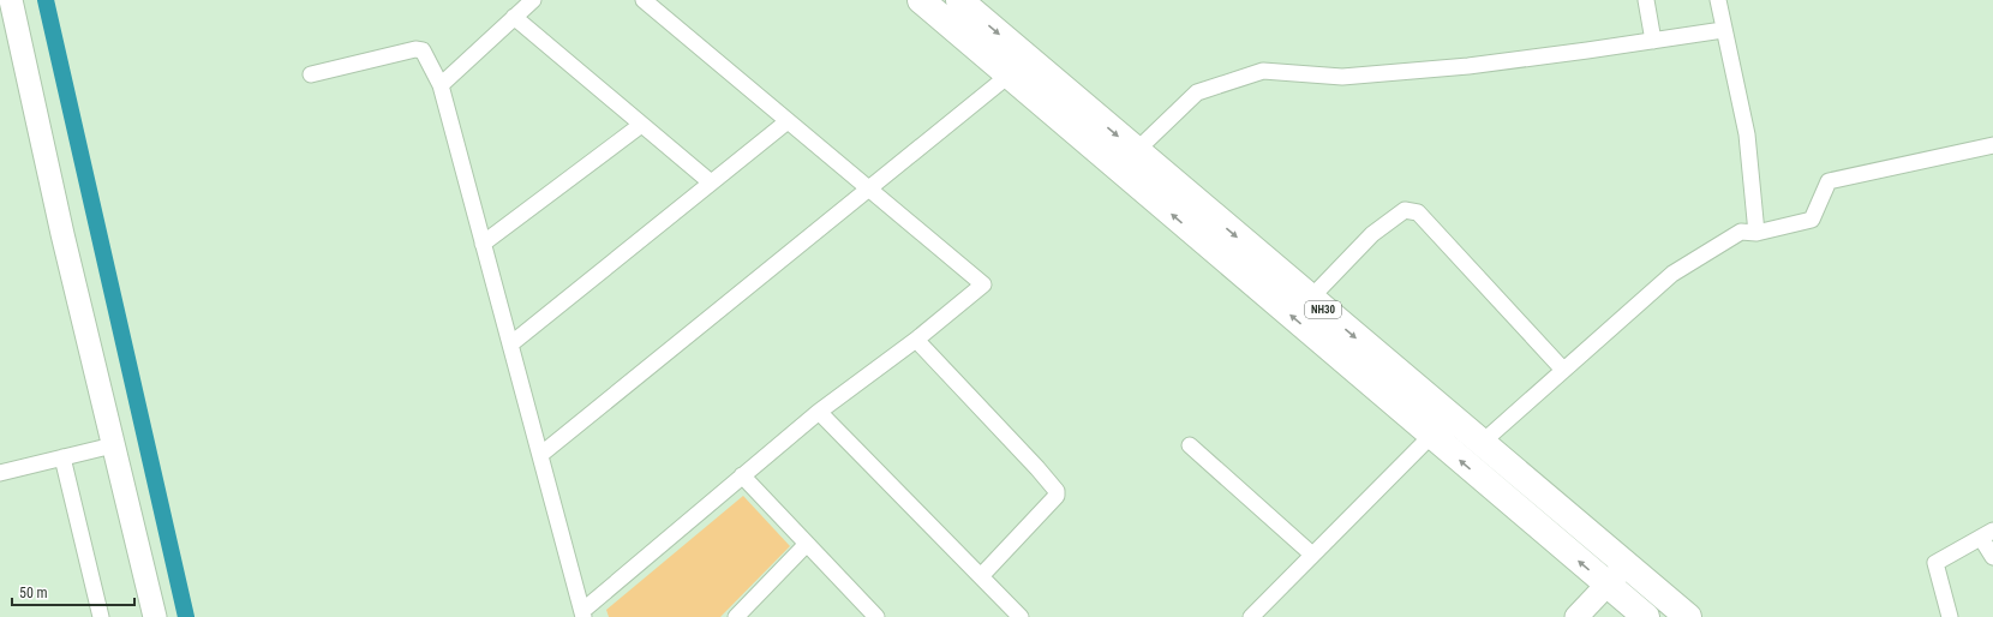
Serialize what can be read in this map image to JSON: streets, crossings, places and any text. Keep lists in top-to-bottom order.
{
  "streets": {
    "highway": ["NH30"]
  },
  "scale_bar": "50 m"
}
